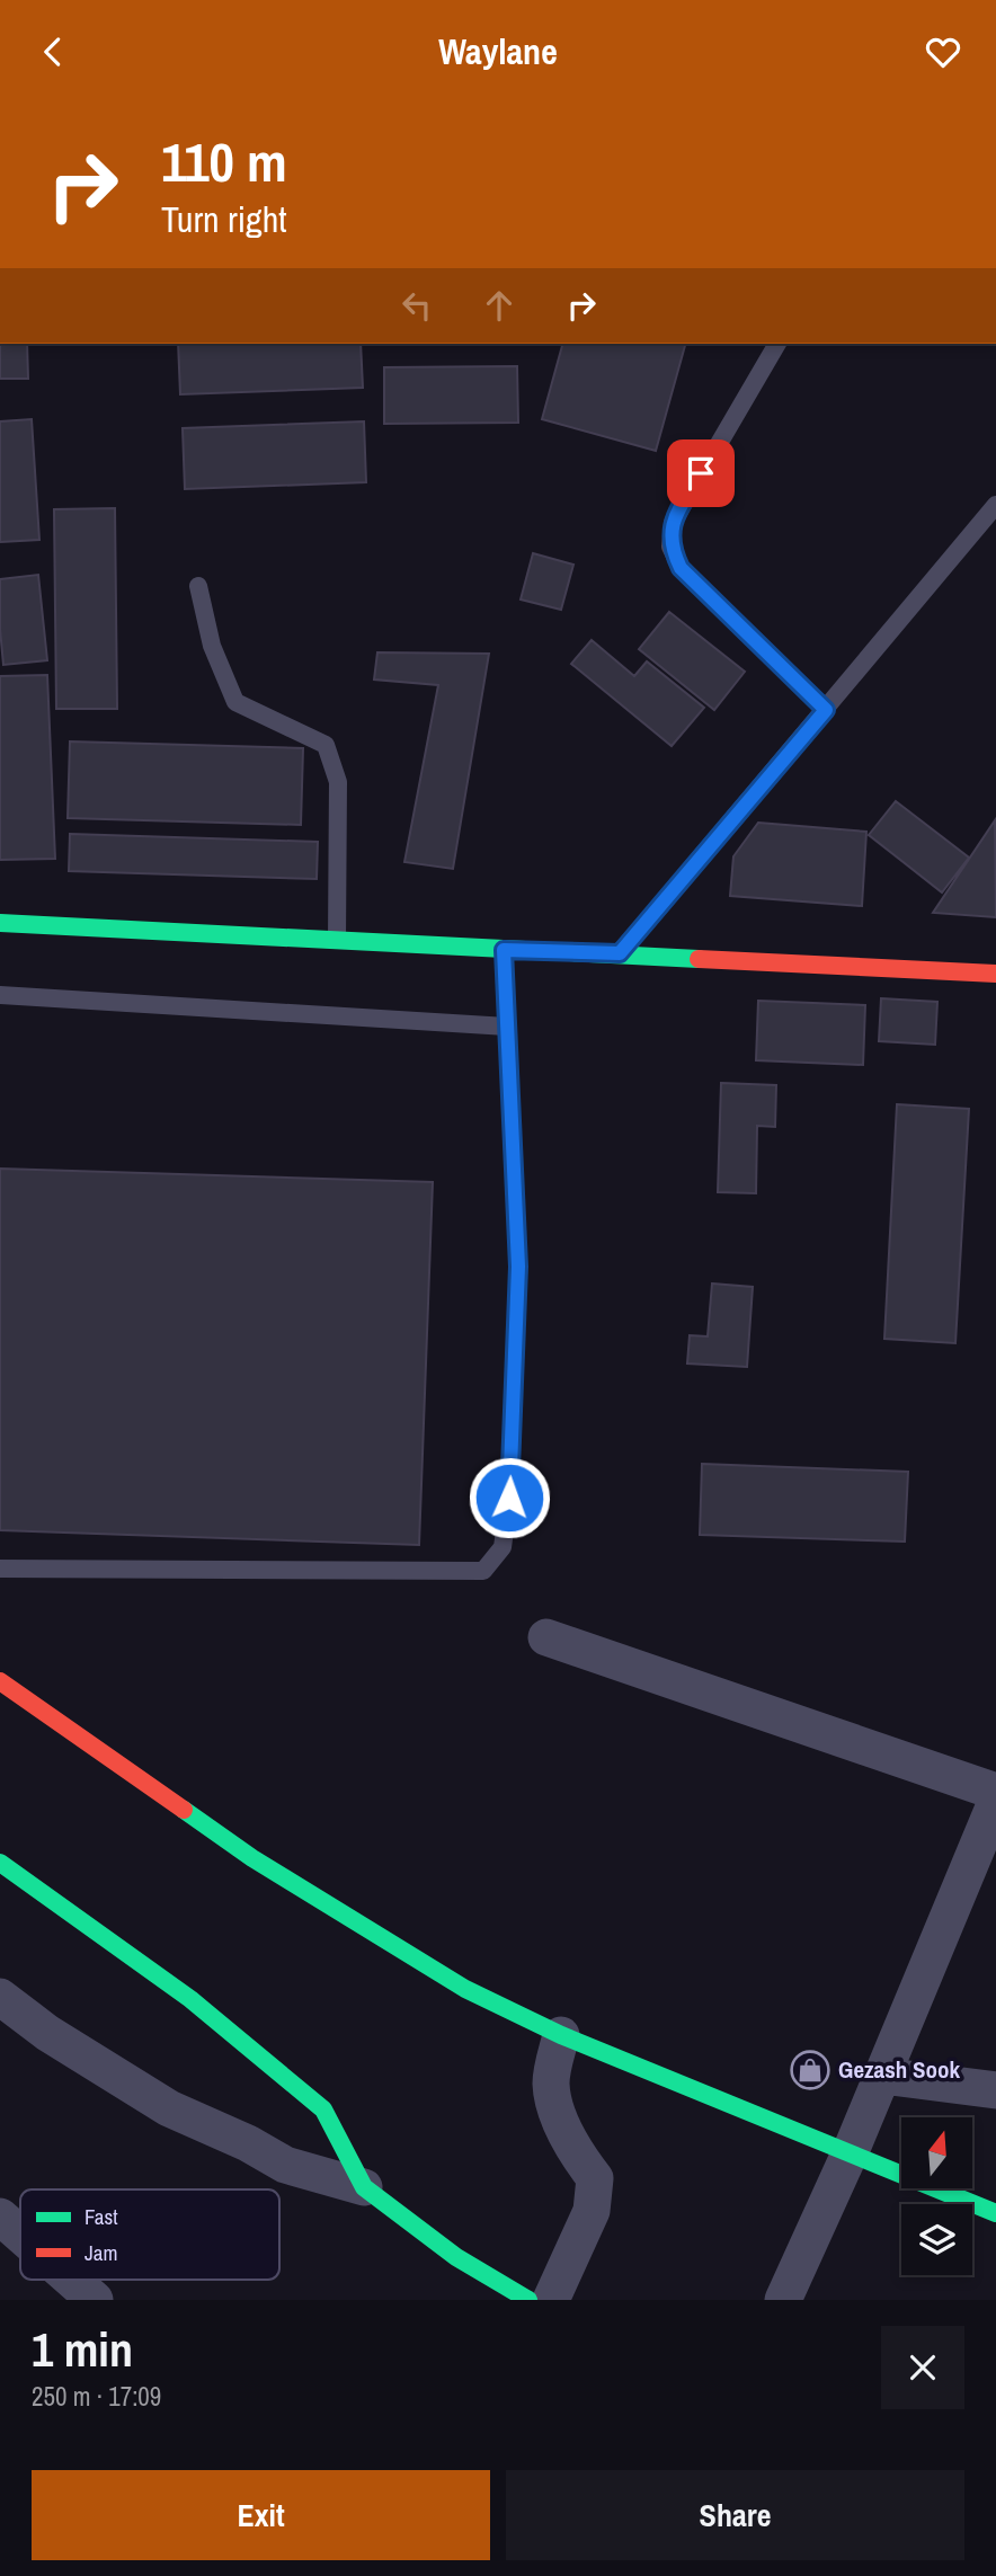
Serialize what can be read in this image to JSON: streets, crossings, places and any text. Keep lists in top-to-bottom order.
{
  "places": {
    "shop": ["Gezash Sook"]
  },
  "legend": ["Fast", "Jam"],
  "north": "top",
  "page": {
    "header": "Waylane",
    "turn": ["110 m", "Turn right"],
    "heading": ["1 min", "250 m · 17:09"],
    "buttons": ["Exit", "Share"]
  }
}
